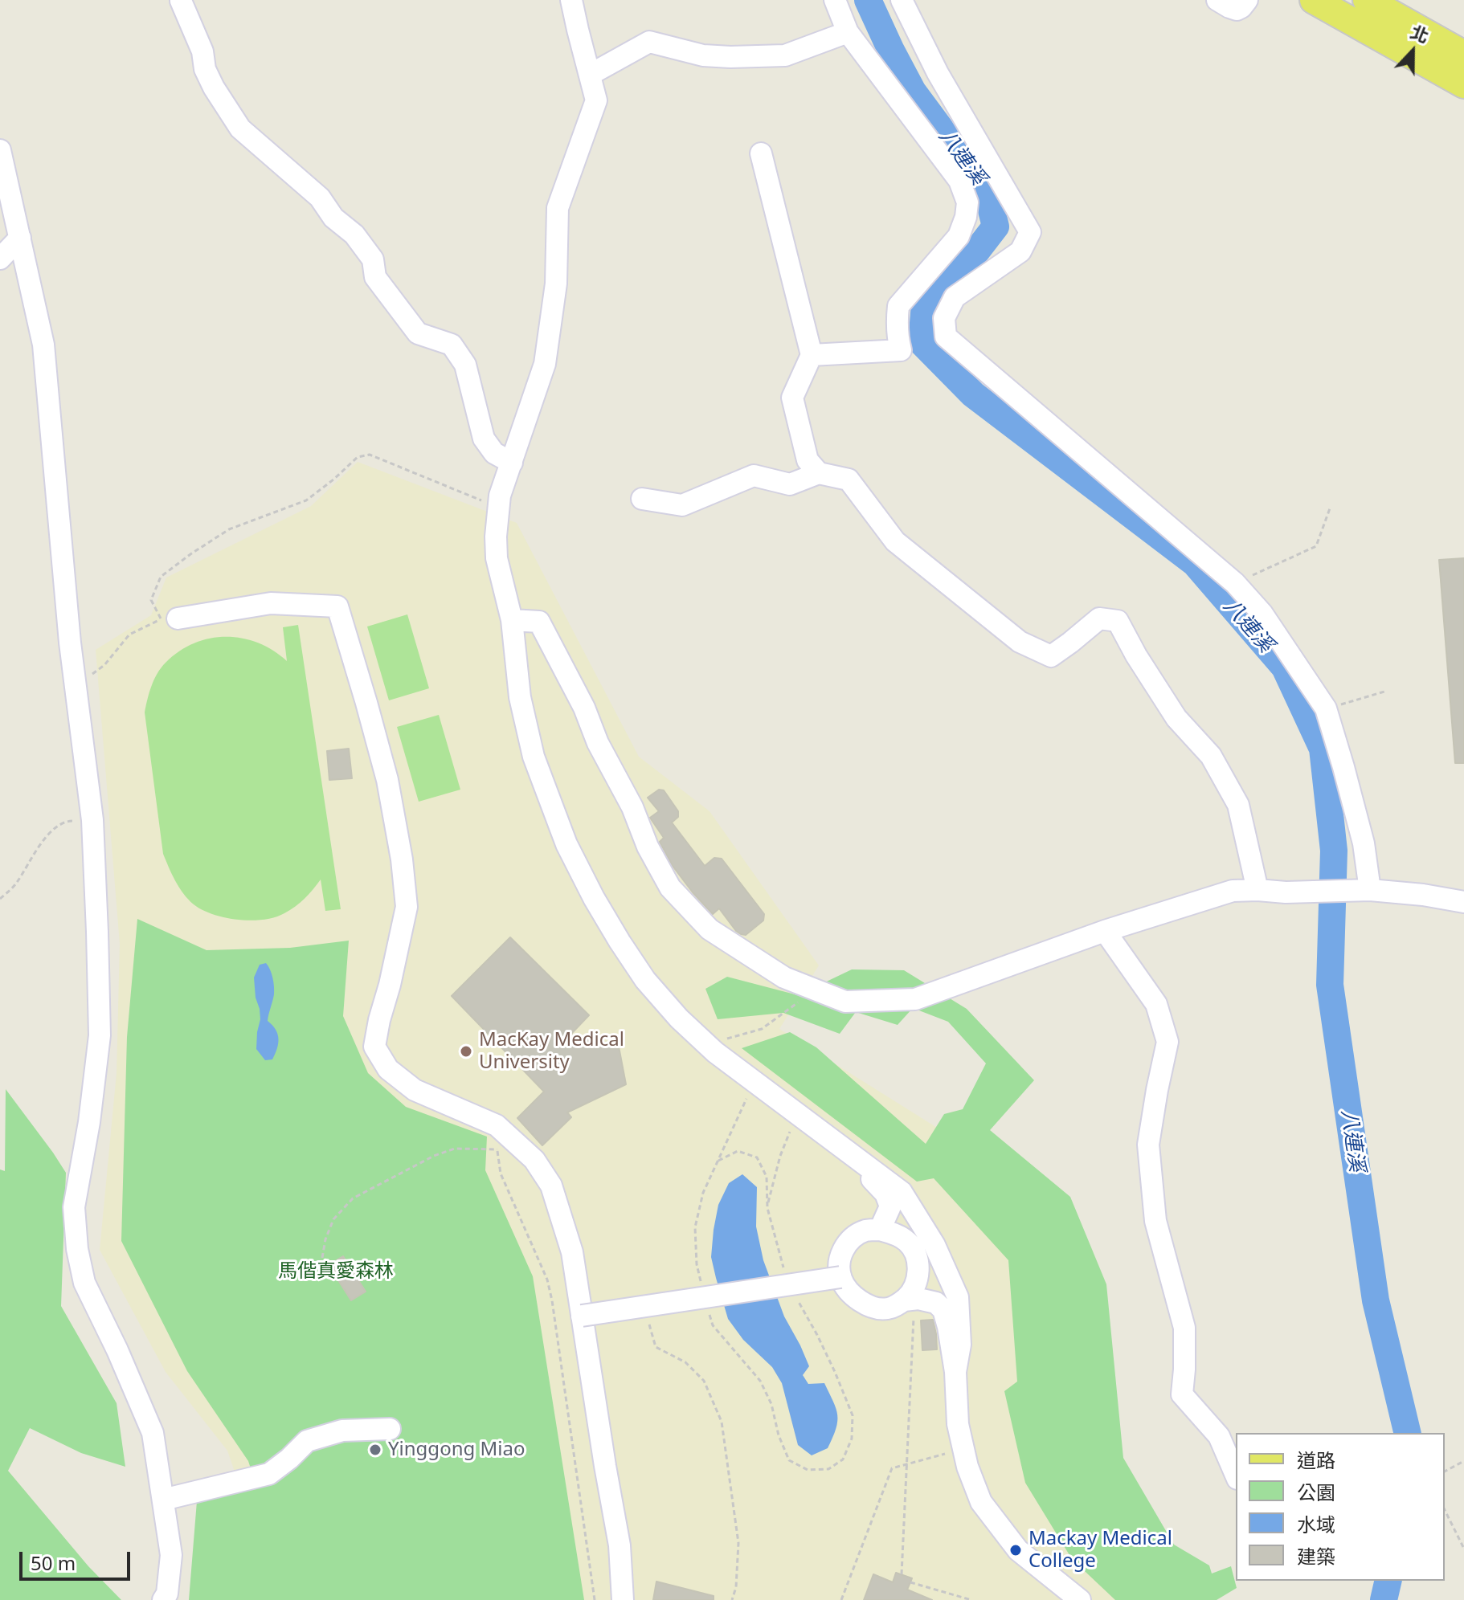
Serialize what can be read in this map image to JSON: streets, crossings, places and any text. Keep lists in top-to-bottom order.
{
  "water": ["八連溪"],
  "parks": ["馬偕真愛森林"],
  "places": ["MacKay Medical University", "Yinggong Miao", "Mackay Medical College"],
  "legend": [
    "道路",
    "公園",
    "水域",
    "建築"
  ],
  "scale_bar": "50 m",
  "north": "top"
}
